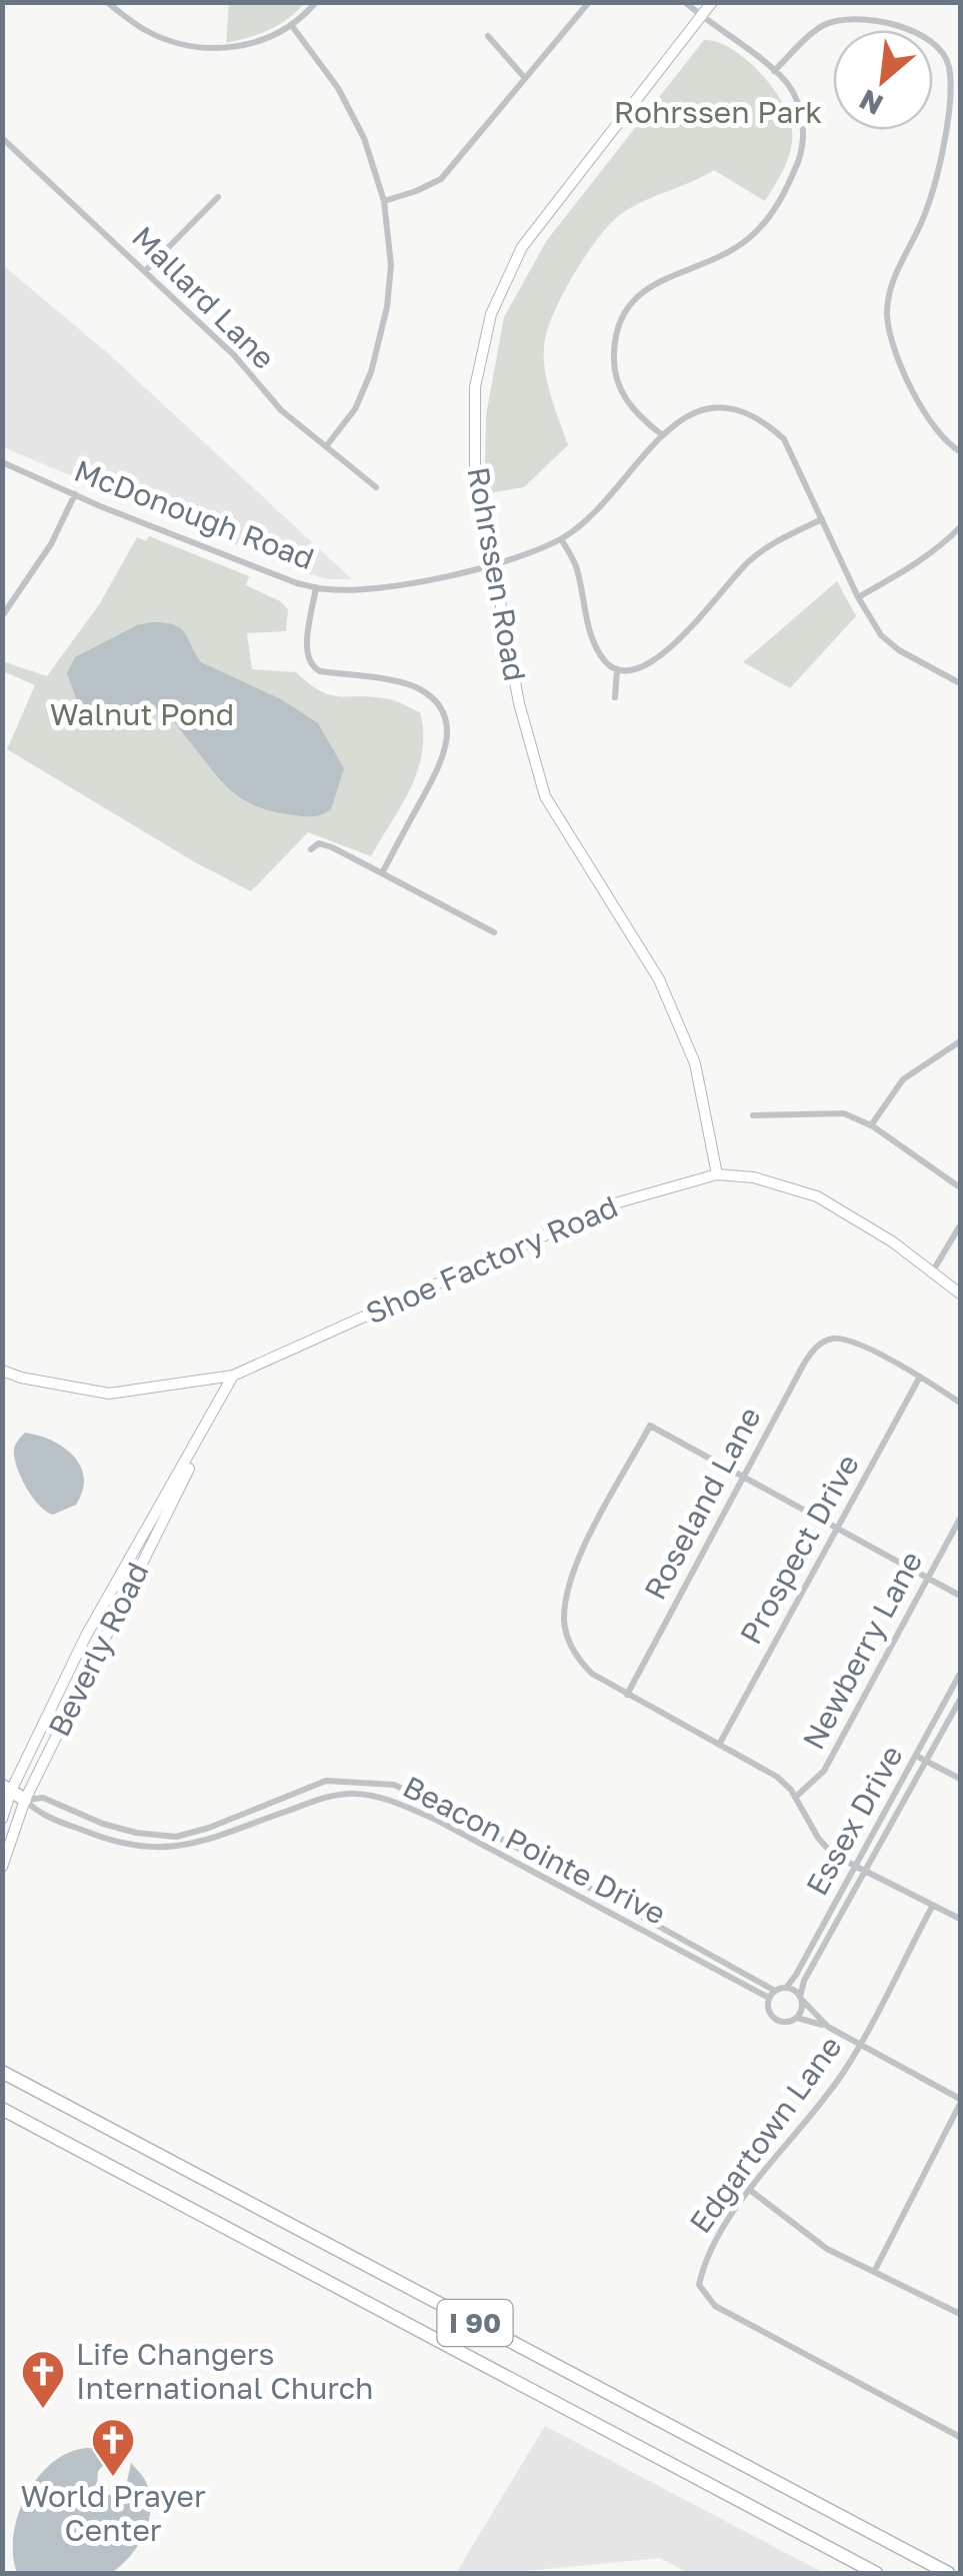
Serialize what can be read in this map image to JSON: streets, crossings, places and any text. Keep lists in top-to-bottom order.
{
  "streets": {
    "highway": ["I 90"],
    "street": [
      "Mallard Lane",
      "McDonough Road",
      "Rohrssen Road",
      "Shoe Factory Road",
      "Roseland Lane",
      "Prospect Drive",
      "Beverly Road",
      "Newberry Lane",
      "Essex Drive",
      "Beacon Pointe Drive",
      "Edgartown Lane"
    ]
  },
  "crossings": [
    ["McDonough Road", "Rohrssen Road"],
    ["Rohrssen Road", "Shoe Factory Road"],
    ["Shoe Factory Road", "Beverly Road"],
    ["Roseland Lane", "Prospect Drive"],
    ["Beverly Road", "Beacon Pointe Drive"],
    ["Essex Drive", "Beacon Pointe Drive"]
  ],
  "parks": ["Rohrssen Park", "Walnut Pond"],
  "places": {
    "church": ["Life Changers International Church", "World Prayer Center"]
  },
  "north": "bottom left"
}
